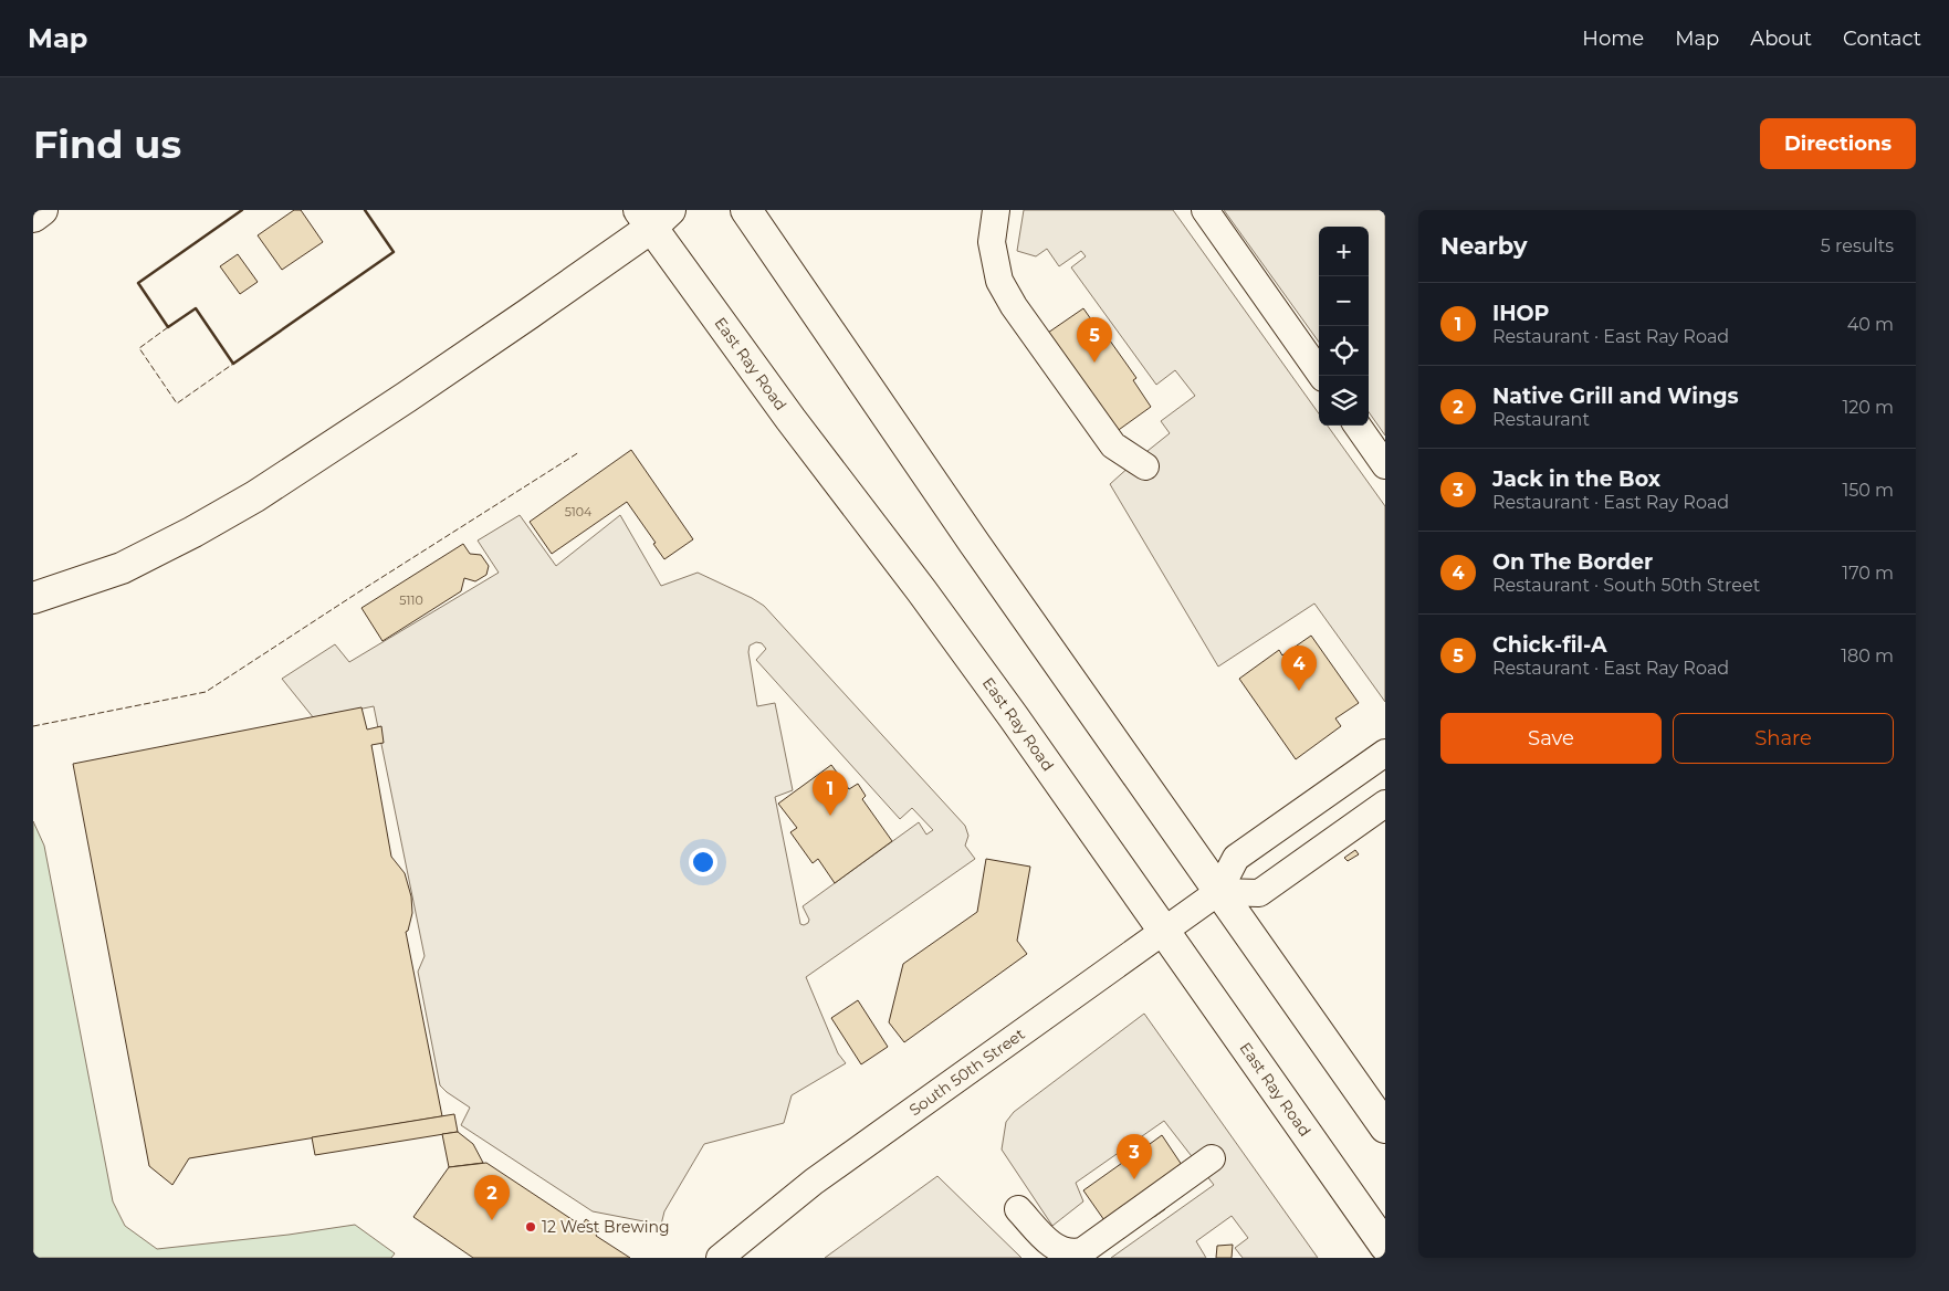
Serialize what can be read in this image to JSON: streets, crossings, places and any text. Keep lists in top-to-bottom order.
{
  "streets": {
    "main road": ["East Ray Road"],
    "street": ["South 50th Street"]
  },
  "crossings": [
    ["East Ray Road", "South 50th Street"]
  ],
  "places": ["12 West Brewing"],
  "house_numbers": ["5104", "5110"],
  "page": {
    "header": "Map",
    "nav": [
      "Home",
      "Map",
      "About",
      "Contact"
    ],
    "buttons": [
      "Directions",
      ["Save", "Share"]
    ],
    "title": "Find us",
    "heading": ["Nearby", "5 results"],
    "map_buttons": ["+", "−"],
    "list": [
      {
        "mark": "1",
        "name": "IHOP",
        "note": "Restaurant · East Ray Road",
        "value": "40 m"
      },
      {
        "mark": "2",
        "name": "Native Grill and Wings",
        "note": "Restaurant",
        "value": "120 m"
      },
      {
        "mark": "3",
        "name": "Jack in the Box",
        "note": "Restaurant · East Ray Road",
        "value": "150 m"
      },
      {
        "mark": "4",
        "name": "On The Border",
        "note": "Restaurant · South 50th Street",
        "value": "170 m"
      },
      {
        "mark": "5",
        "name": "Chick-fil-A",
        "note": "Restaurant · East Ray Road",
        "value": "180 m"
      }
    ],
    "pins": [
      "5",
      "4",
      "1",
      "3",
      "2"
    ]
  }
}
